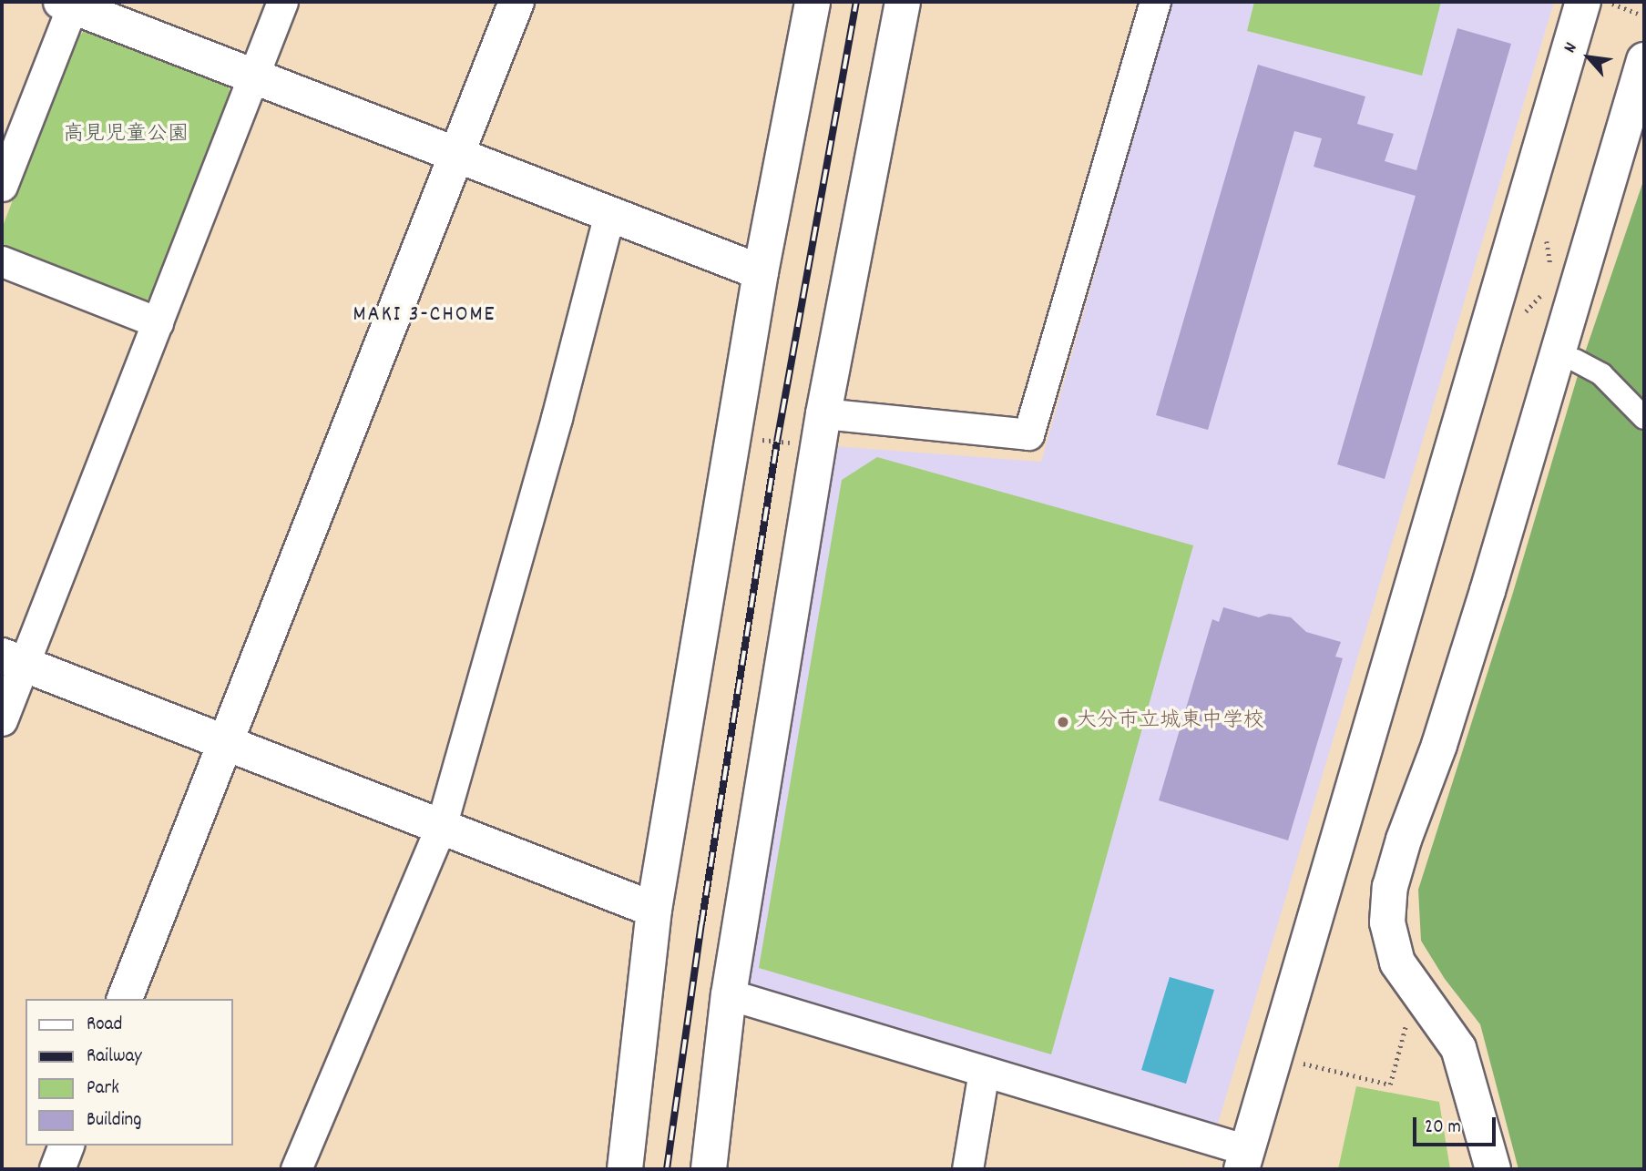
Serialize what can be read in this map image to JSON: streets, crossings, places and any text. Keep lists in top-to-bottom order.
{
  "districts": ["MAKI 3-CHOME"],
  "parks": ["高見児童公園"],
  "places": ["大分市立城東中学校"],
  "legend": [
    "Road",
    "Railway",
    "Park",
    "Building"
  ],
  "scale_bar": "20 m",
  "north": "top left"
}
